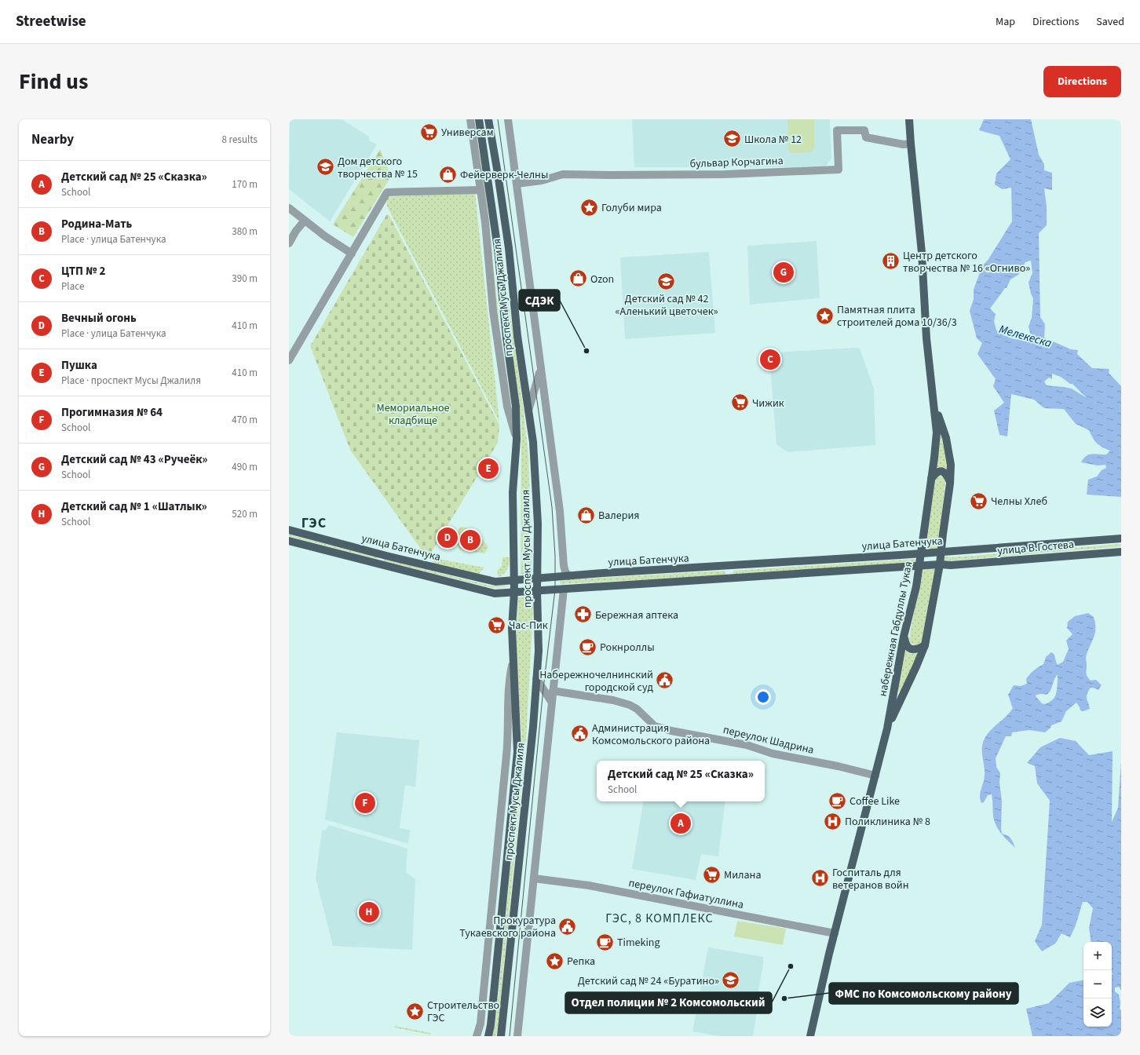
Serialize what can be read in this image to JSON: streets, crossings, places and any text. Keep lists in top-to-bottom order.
{
  "streets": {
    "main road": [
      "проспект Мусы Джалиля",
      "улица Батенчука",
      "улица В.Гостева",
      "набережная Габдуллы Тукая"
    ],
    "street": ["бульвар Корчагина", "переулок Шадрина", "переулок Гафиатуллина"]
  },
  "crossings": [
    ["бульвар Корчагина", "набережная Габдуллы Тукая"],
    ["проспект Мусы Джалиля", "улица Батенчука"],
    ["улица Батенчука", "улица В.Гостева"],
    ["улица Батенчука", "набережная Габдуллы Тукая"],
    ["набережная Габдуллы Тукая", "переулок Шадрина"],
    ["набережная Габдуллы Тукая", "переулок Гафиатуллина"]
  ],
  "districts": ["ГЭС", "ГЭС, 8 КОМПЛЕКС"],
  "water": ["Мелекеска"],
  "parks": ["Мемориальное кладбище"],
  "places": {
    "supermarket": [
      "Универсам",
      "Чижик",
      "Челны Хлеб",
      "Час-Пик",
      "Милана"
    ],
    "school or university": [
      "Школа № 12",
      "Дом детского творчества № 15",
      "Детский сад № 42 «Аленький цветочек»",
      "Детский сад № 24 «Буратино»"
    ],
    "shop": ["Фейерверк-Челны", "Ozon", "Валерия"],
    "place": [
      "Голуби мира",
      "Памятная плита строителей дома 10/36/3",
      "Репка",
      "Строительство ГЭС"
    ],
    "building": ["Центр детского творчества № 16 «Огниво»"],
    "other": ["СДЭК", "Отдел полиции № 2 Комсомольский", "ФМС по Комсомольскому району"],
    "pharmacy": ["Бережная аптека"],
    "cafe": ["Рокнроллы", "Coffee Like", "Timeking"],
    "public building": ["Набережночелнинский городской суд", "Администрация Комсомольского района", "Прокуратура Тукаевского района"],
    "hospital": ["Поликлиника № 8", "Госпиталь для ветеранов войн"]
  },
  "page": {
    "header": "Streetwise",
    "nav": ["Map", "Directions", "Saved"],
    "title": "Find us",
    "buttons": "Directions",
    "heading": ["Nearby", "8 results"],
    "list": [
      {
        "mark": "A",
        "name": "Детский сад № 25 «Сказка»",
        "note": "School",
        "value": "170 m"
      },
      {
        "mark": "B",
        "name": "Родина-Мать",
        "note": "Place · улица Батенчука",
        "value": "380 m"
      },
      {
        "mark": "C",
        "name": "ЦТП № 2",
        "note": "Place",
        "value": "390 m"
      },
      {
        "mark": "D",
        "name": "Вечный огонь",
        "note": "Place · улица Батенчука",
        "value": "410 m"
      },
      {
        "mark": "E",
        "name": "Пушка",
        "note": "Place · проспект Мусы Джалиля",
        "value": "410 m"
      },
      {
        "mark": "F",
        "name": "Прогимназия № 64",
        "note": "School",
        "value": "470 m"
      },
      {
        "mark": "G",
        "name": "Детский сад № 43 «Ручеёк»",
        "note": "School",
        "value": "490 m"
      },
      {
        "mark": "H",
        "name": "Детский сад № 1 «Шатлык»",
        "note": "School",
        "value": "520 m"
      }
    ],
    "pins": [
      "G",
      "C",
      "E",
      "D",
      "B",
      "F",
      "A",
      "H"
    ],
    "popup": ["Детский сад № 25 «Сказка»", "School"],
    "map_buttons": ["+", "−"]
  }
}
